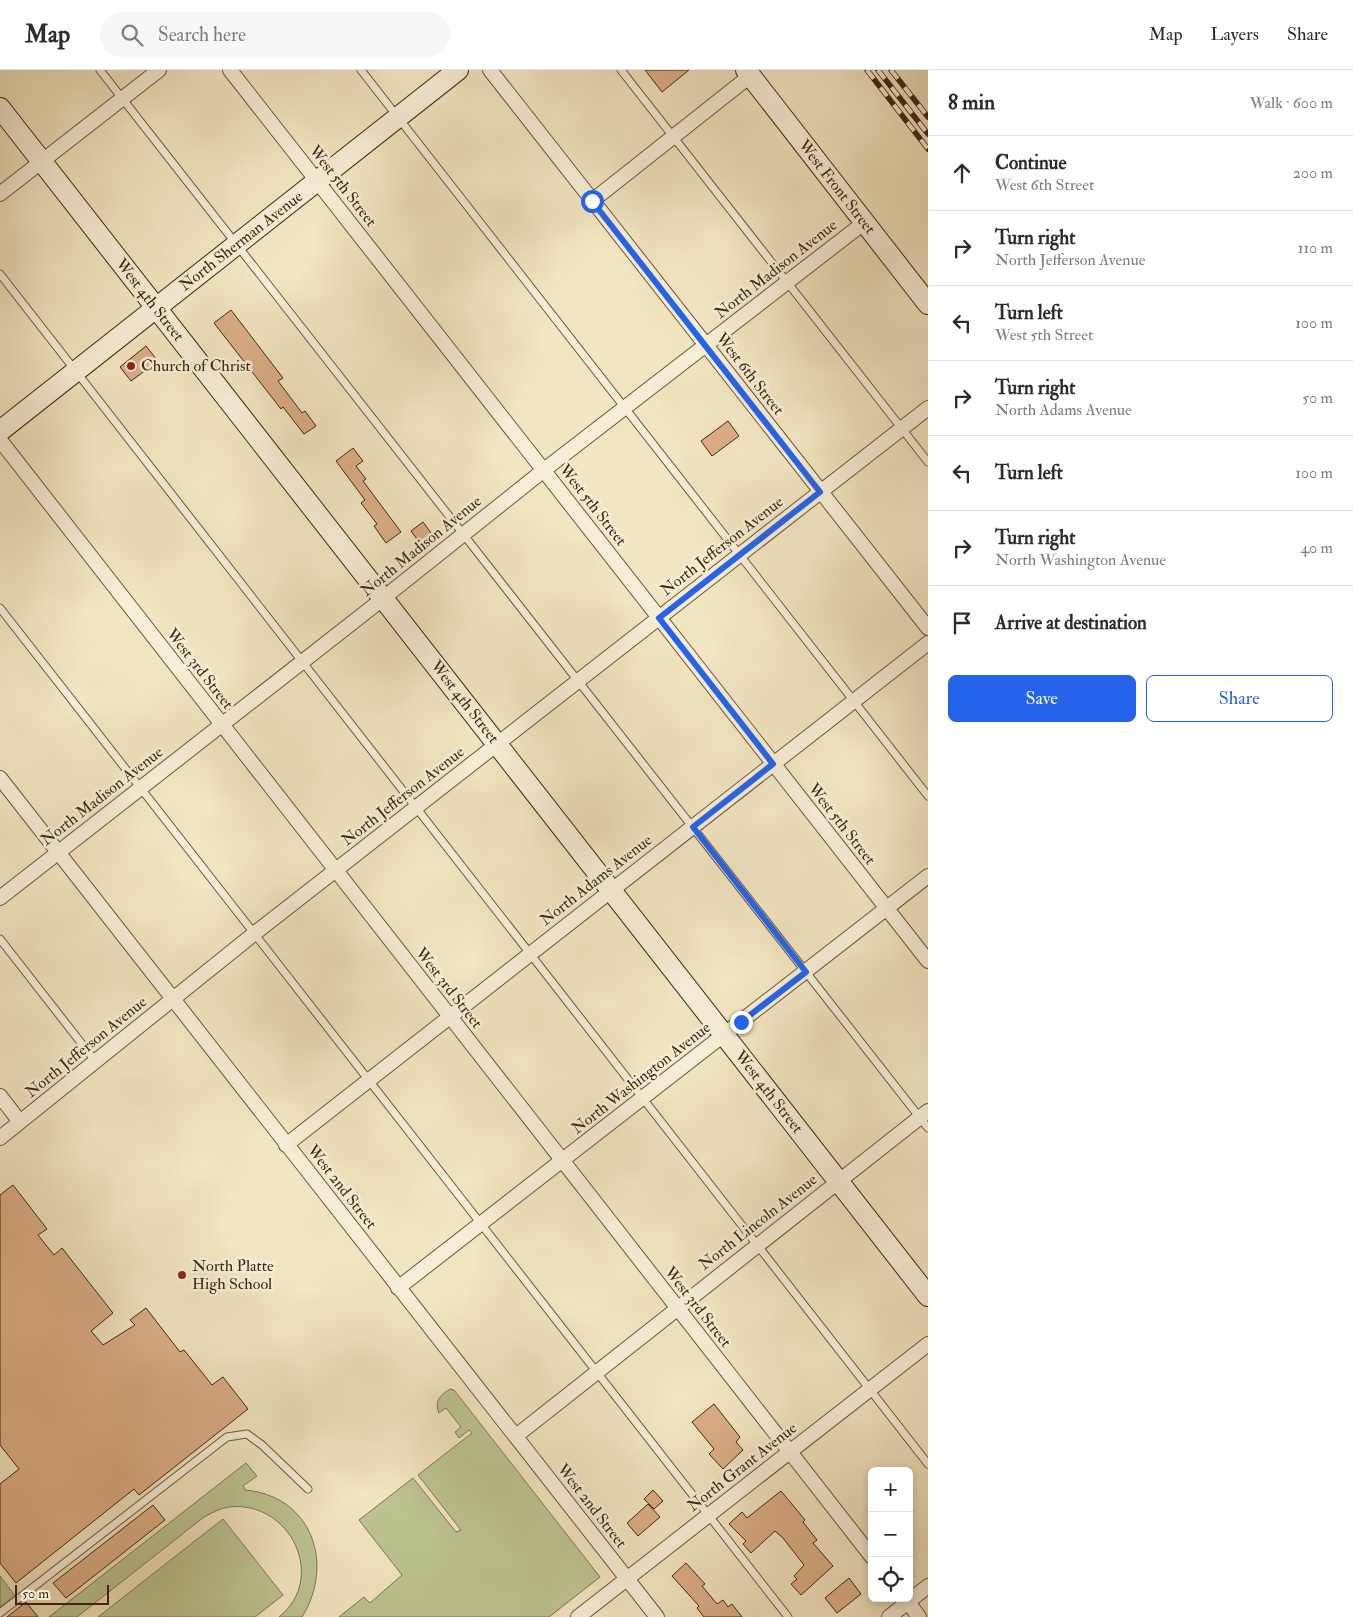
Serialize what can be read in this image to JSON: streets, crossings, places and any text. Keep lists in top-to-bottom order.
{
  "streets": {
    "main road": ["West Front Street", "North Sherman Avenue", "West 4th Street"],
    "street": [
      "West 5th Street",
      "North Madison Avenue",
      "West 6th Street",
      "North Jefferson Avenue",
      "West 3rd Street",
      "North Adams Avenue",
      "North Washington Avenue",
      "West 2nd Street",
      "North Lincoln Avenue",
      "North Grant Avenue"
    ]
  },
  "crossings": [
    ["West 5th Street", "North Sherman Avenue"],
    ["West 5th Street", "North Madison Avenue"],
    ["West 5th Street", "North Jefferson Avenue"],
    ["West 5th Street", "North Adams Avenue"],
    ["West 5th Street", "North Washington Avenue"],
    ["West Front Street", "North Madison Avenue"],
    ["North Sherman Avenue", "West 4th Street"],
    ["North Madison Avenue", "West 4th Street"],
    ["North Madison Avenue", "West 6th Street"],
    ["North Madison Avenue", "West 3rd Street"],
    ["North Madison Avenue", "West 2nd Street"],
    ["West 4th Street", "North Jefferson Avenue"],
    ["West 4th Street", "North Adams Avenue"],
    ["West 4th Street", "North Washington Avenue"],
    ["West 4th Street", "North Lincoln Avenue"],
    ["West 6th Street", "North Jefferson Avenue"],
    ["North Jefferson Avenue", "West 3rd Street"],
    ["North Jefferson Avenue", "West 2nd Street"],
    ["West 3rd Street", "North Adams Avenue"],
    ["West 3rd Street", "North Washington Avenue"],
    ["West 3rd Street", "North Lincoln Avenue"],
    ["West 3rd Street", "North Grant Avenue"],
    ["North Adams Avenue", "West 2nd Street"],
    ["North Washington Avenue", "West 2nd Street"],
    ["West 2nd Street", "North Lincoln Avenue"],
    ["West 2nd Street", "North Grant Avenue"]
  ],
  "places": ["Church of Christ", "North Platte High School"],
  "scale_bar": "50 m",
  "page": {
    "header": "Map",
    "search": "Search here",
    "nav": ["Map", "Layers", "Share"],
    "heading": ["8 min", "Walk · 600 m"],
    "list": [
      ["Continue", "West 6th Street", "200 m"],
      ["Turn right", "North Jefferson Avenue", "110 m"],
      ["Turn left", "West 5th Street", "100 m"],
      ["Turn right", "North Adams Avenue", "50 m"],
      ["Turn left", "100 m"],
      ["Turn right", "North Washington Avenue", "40 m"],
      "Arrive at destination"
    ],
    "buttons": ["Save", "Share"],
    "map_buttons": ["+", "−"],
    "scale": "50 m"
  }
}
